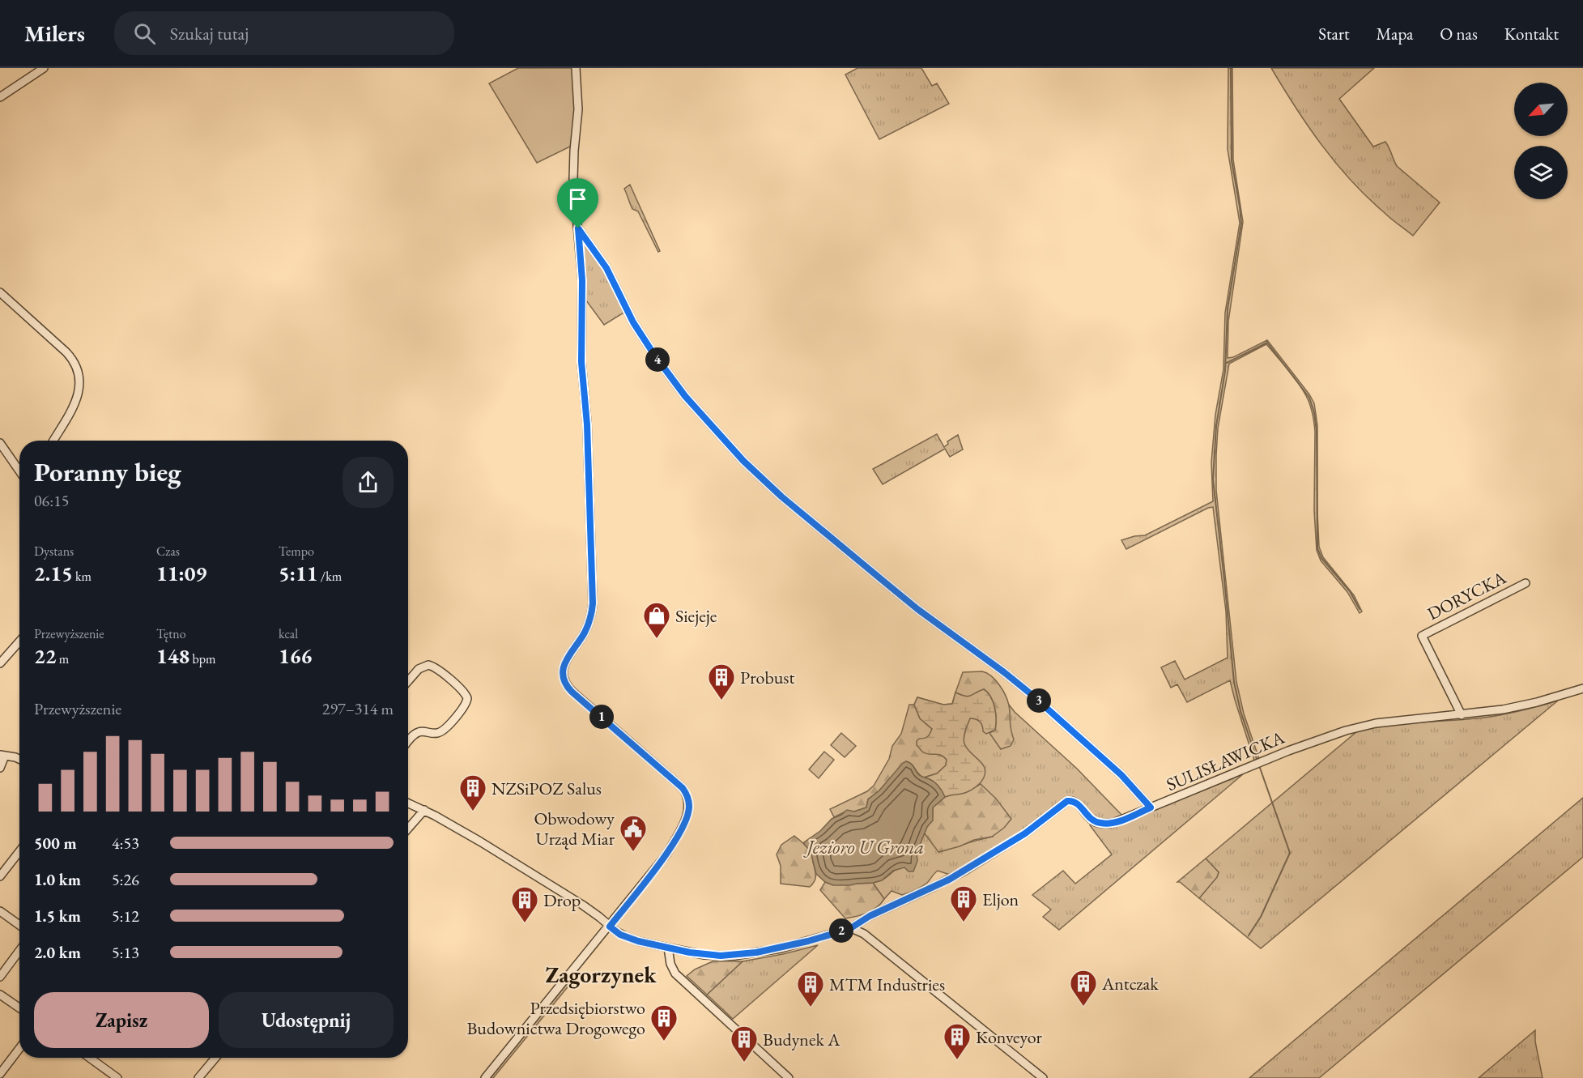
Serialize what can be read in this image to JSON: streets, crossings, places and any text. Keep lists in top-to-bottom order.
{
  "streets": {
    "street": ["DORYCKA", "SULISŁAWICKA"]
  },
  "crossings": [
    ["DORYCKA", "SULISŁAWICKA"]
  ],
  "districts": ["Zagorzynek"],
  "water": ["Jezioro U Grona"],
  "places": {
    "shop": ["Siejeje"],
    "building": [
      "Probust",
      "NZSiPOZ Salus",
      "Eljon",
      "Drop",
      "Antczak",
      "MTM Industries",
      "Przedsiębiorstwo Budownictwa Drogowego",
      "Konveyor",
      "Budynek A"
    ],
    "public building": ["Obwodowy Urząd Miar"]
  },
  "north": "bottom left",
  "page": {
    "header": "Milers",
    "search": "Szukaj tutaj",
    "nav": [
      "Start",
      "Mapa",
      "O nas",
      "Kontakt"
    ],
    "pins": [
      "4",
      "3",
      "1",
      "2"
    ],
    "heading": ["Poranny bieg", "06:15"],
    "stats": [
      ["Dystans", "2.15 km"],
      ["Czas", "11:09"],
      ["Tempo", "5:11 /km"],
      ["Przewyższenie", "22 m"],
      ["Tętno", "148 bpm"],
      ["kcal", "166"]
    ],
    "chart": ["Przewyższenie", "297–314 m"],
    "list": [
      {
        "name": "500 m",
        "note": "4:53"
      },
      {
        "name": "1.0 km",
        "note": "5:26"
      },
      {
        "name": "1.5 km",
        "note": "5:12"
      },
      {
        "name": "2.0 km",
        "note": "5:13"
      }
    ],
    "buttons": ["Zapisz", "Udostępnij"]
  }
}
